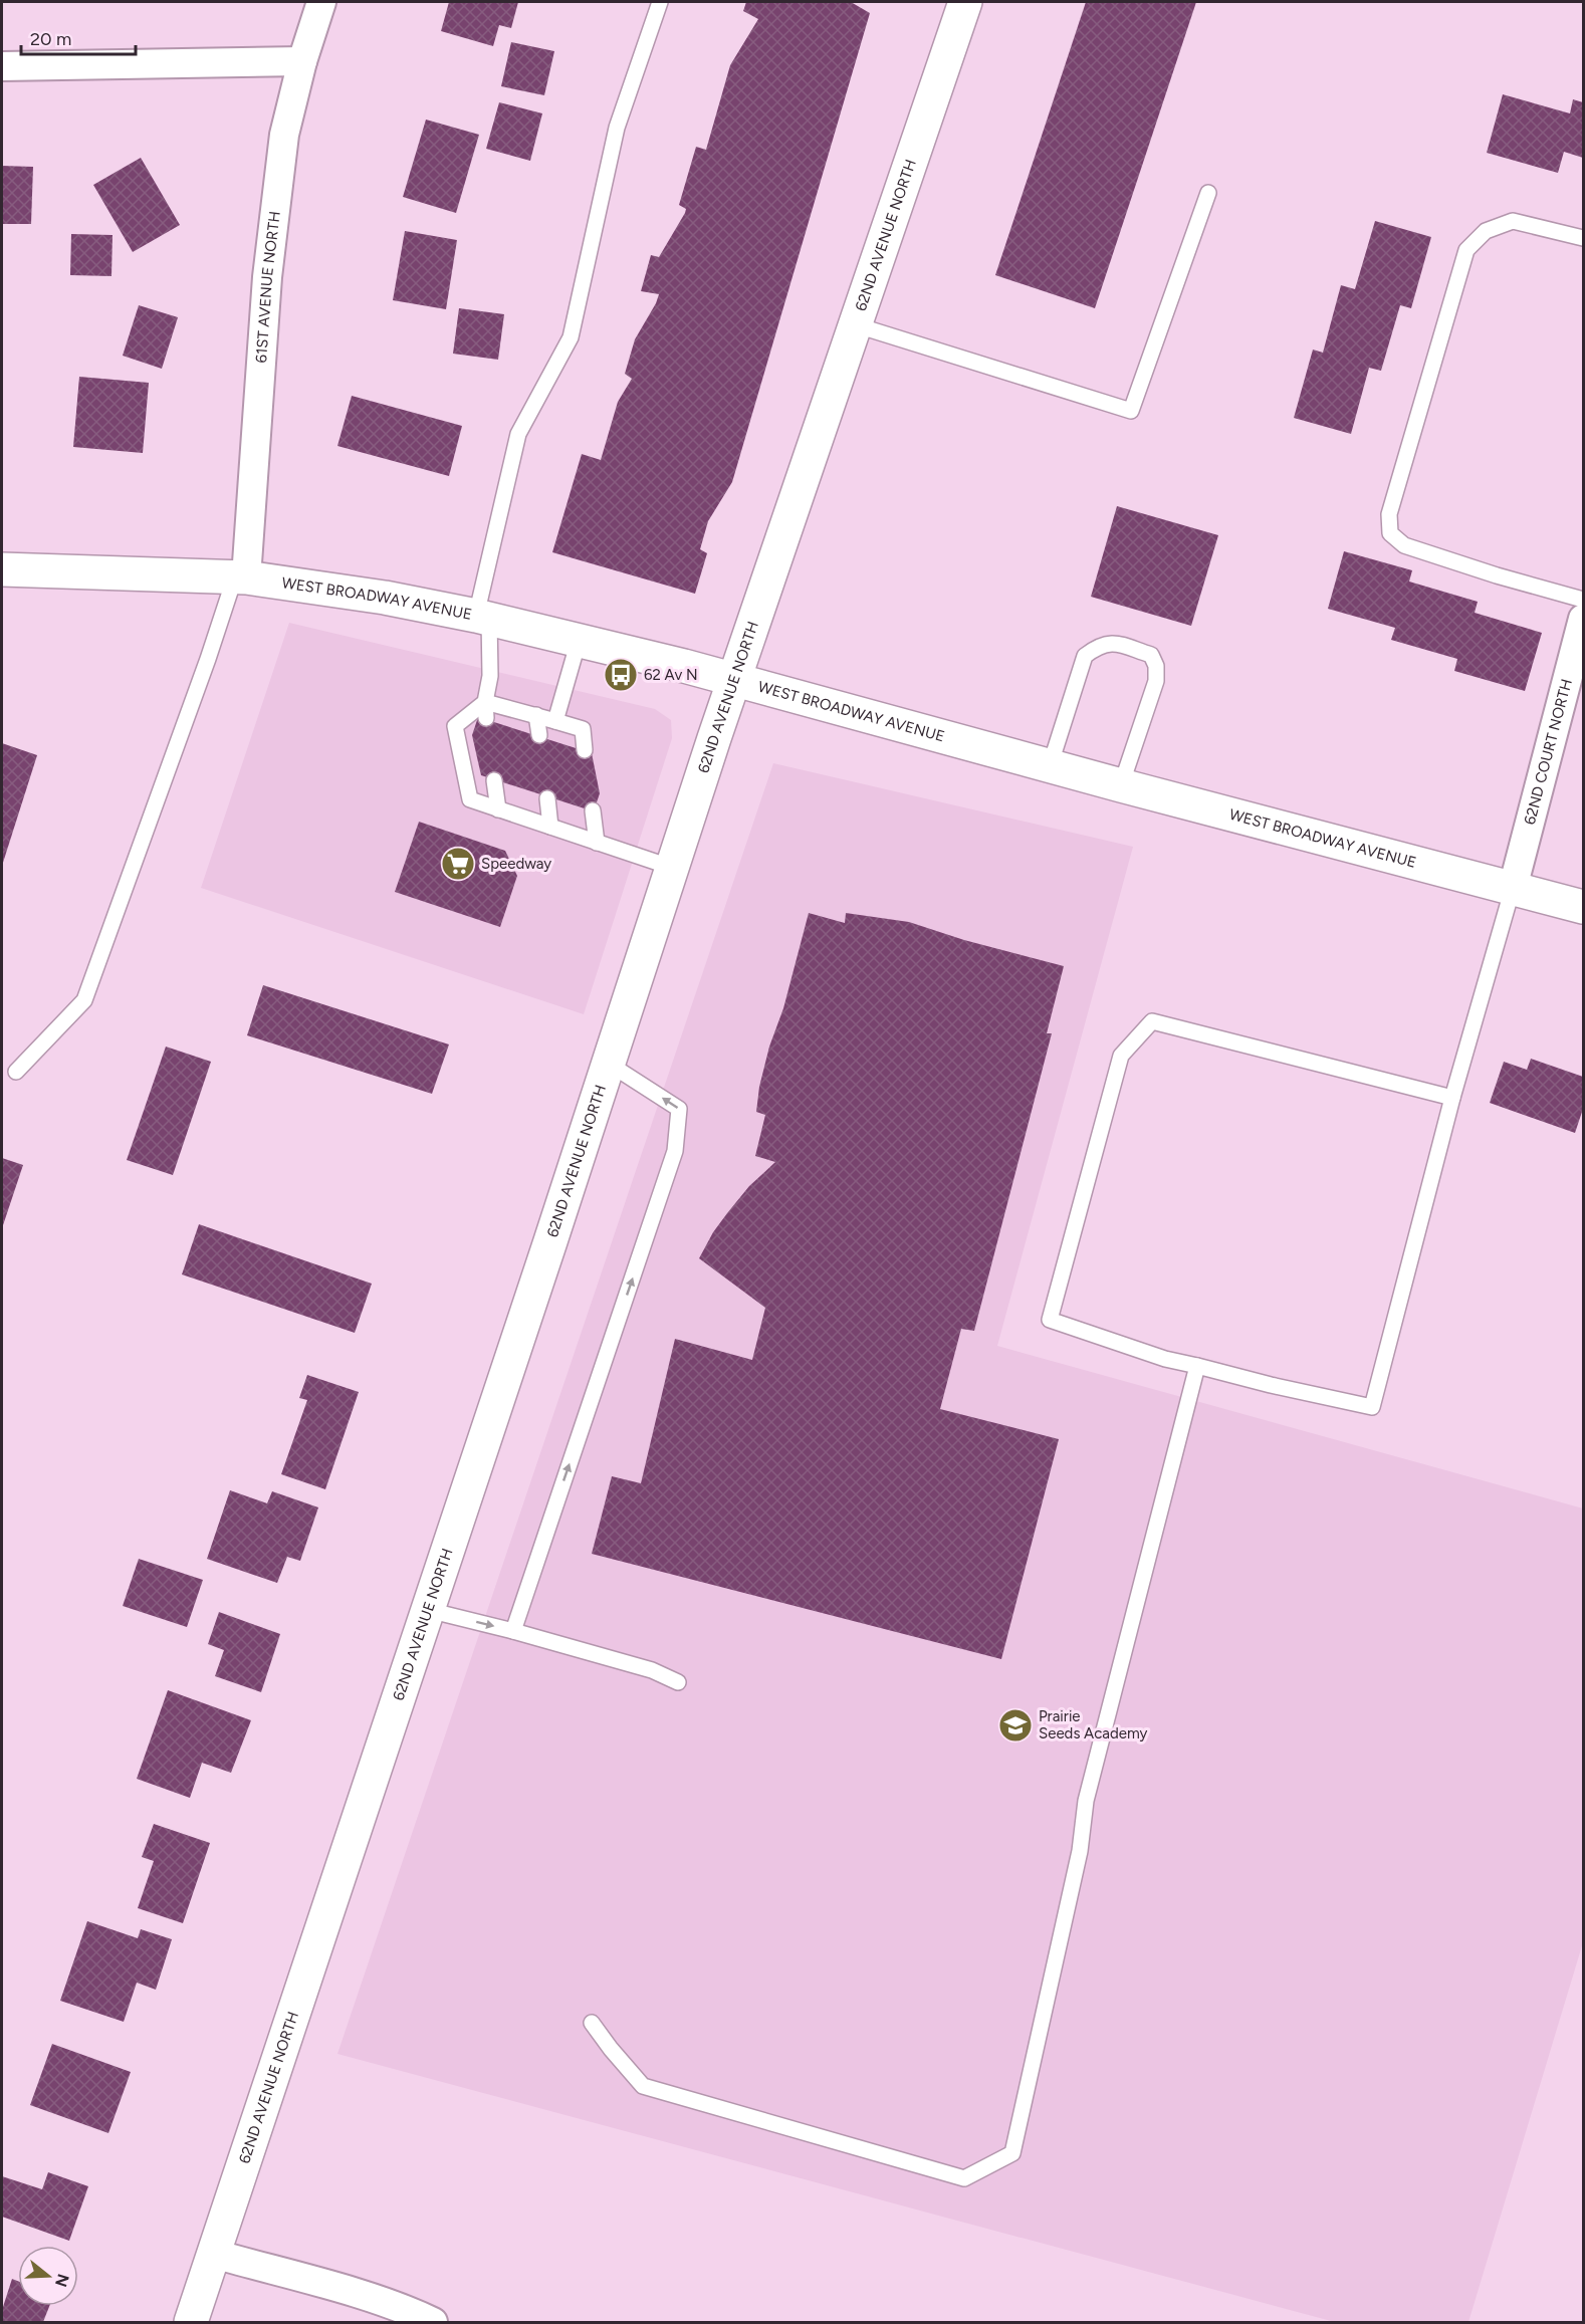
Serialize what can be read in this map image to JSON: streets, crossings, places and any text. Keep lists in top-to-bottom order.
{
  "streets": {
    "street": [
      "62ND AVENUE NORTH",
      "61ST AVENUE NORTH",
      "WEST BROADWAY AVENUE",
      "62ND COURT NORTH"
    ]
  },
  "crossings": [
    ["62ND AVENUE NORTH", "WEST BROADWAY AVENUE"],
    ["61ST AVENUE NORTH", "WEST BROADWAY AVENUE"],
    ["WEST BROADWAY AVENUE", "62ND COURT NORTH"]
  ],
  "places": {
    "bus stop": ["62 Av N"],
    "supermarket": ["Speedway"],
    "school or university": ["Prairie Seeds Academy"]
  },
  "scale_bar": "20 m",
  "north": "right"
}
